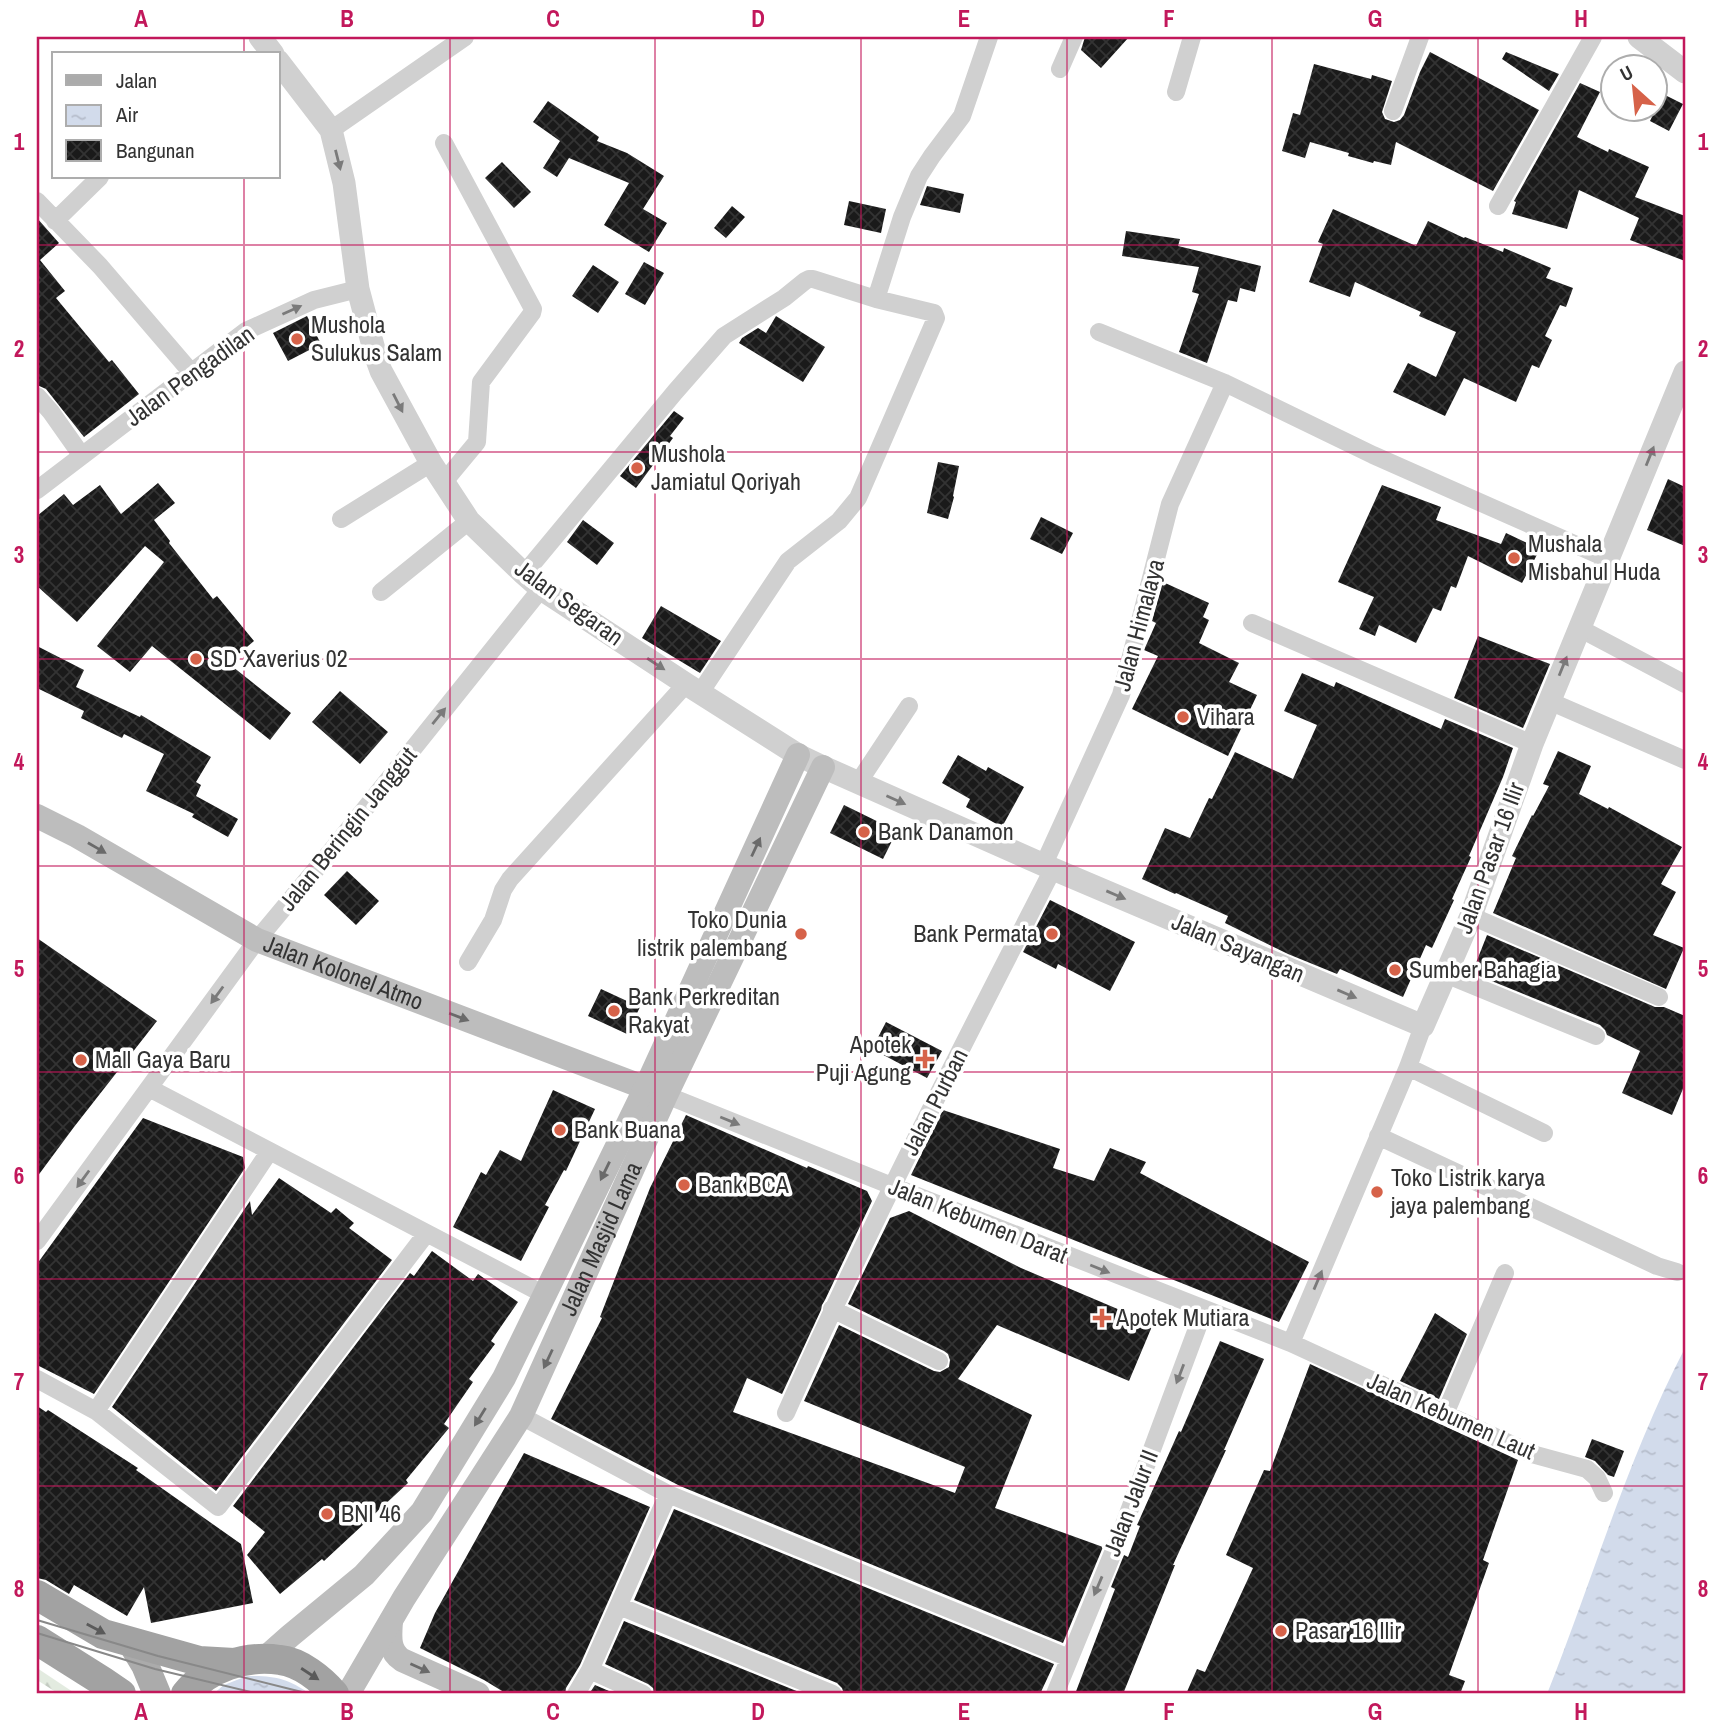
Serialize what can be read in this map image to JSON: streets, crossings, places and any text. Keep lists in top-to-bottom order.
{
  "streets": {
    "main road": ["Jalan Kolonel Atmo", "Jalan Masjid Lama"],
    "street": [
      "Jalan Pengadilan",
      "Jalan Segaran",
      "Jalan Himalaya",
      "Jalan Beringin Janggut",
      "Jalan Pasar 16 Ilir",
      "Jalan Sayangan",
      "Jalan Purban",
      "Jalan Kebumen Darat",
      "Jalan Kebumen Laut",
      "Jalan Jalur II"
    ]
  },
  "crossings": [
    ["Jalan Pengadilan", "Jalan Segaran"],
    ["Jalan Segaran", "Jalan Himalaya"],
    ["Jalan Segaran", "Jalan Beringin Janggut"],
    ["Jalan Segaran", "Jalan Sayangan"],
    ["Jalan Segaran", "Jalan Purban"],
    ["Jalan Segaran", "Jalan Masjid Lama"],
    ["Jalan Himalaya", "Jalan Sayangan"],
    ["Jalan Himalaya", "Jalan Purban"],
    ["Jalan Beringin Janggut", "Jalan Kolonel Atmo"],
    ["Jalan Pasar 16 Ilir", "Jalan Sayangan"],
    ["Jalan Pasar 16 Ilir", "Jalan Kebumen Darat"],
    ["Jalan Pasar 16 Ilir", "Jalan Kebumen Laut"],
    ["Jalan Sayangan", "Jalan Purban"],
    ["Jalan Kolonel Atmo", "Jalan Kebumen Darat"],
    ["Jalan Kolonel Atmo", "Jalan Masjid Lama"],
    ["Jalan Purban", "Jalan Kebumen Darat"],
    ["Jalan Kebumen Darat", "Jalan Masjid Lama"],
    ["Jalan Kebumen Darat", "Jalan Kebumen Laut"],
    ["Jalan Kebumen Darat", "Jalan Jalur II"]
  ],
  "one_way": [
    "Jalan Pengadilan",
    "Jalan Segaran",
    "Jalan Pasar 16 Ilir",
    "Jalan Sayangan",
    "Jalan Kolonel Atmo",
    "Jalan Kebumen Darat",
    "Jalan Jalur II"
  ],
  "places": {
    "other": [
      "Mushola Sulukus Salam",
      "Mushola Jamiatul Qoriyah",
      "Mushala Misbahul Huda",
      "SD Xaverius 02",
      "Vihara",
      "Bank Danamon",
      "Toko Dunia listrik palembang",
      "Bank Permata",
      "Sumber Bahagia",
      "Bank Perkreditan Rakyat",
      "Mall Gaya Baru",
      "Bank Buana",
      "Bank BCA",
      "Toko Listrik karya jaya palembang",
      "BNI 46",
      "Pasar 16 Ilir"
    ],
    "health": ["Apotek Puji Agung", "Apotek Mutiara"]
  },
  "legend": ["Jalan", "Air", "Bangunan"],
  "north": "top left",
  "grid": {
    "columns": [
      "A",
      "B",
      "C",
      "D",
      "E",
      "F",
      "G",
      "H"
    ],
    "rows": [
      "1",
      "2",
      "3",
      "4",
      "5",
      "6",
      "7",
      "8"
    ]
  }
}
